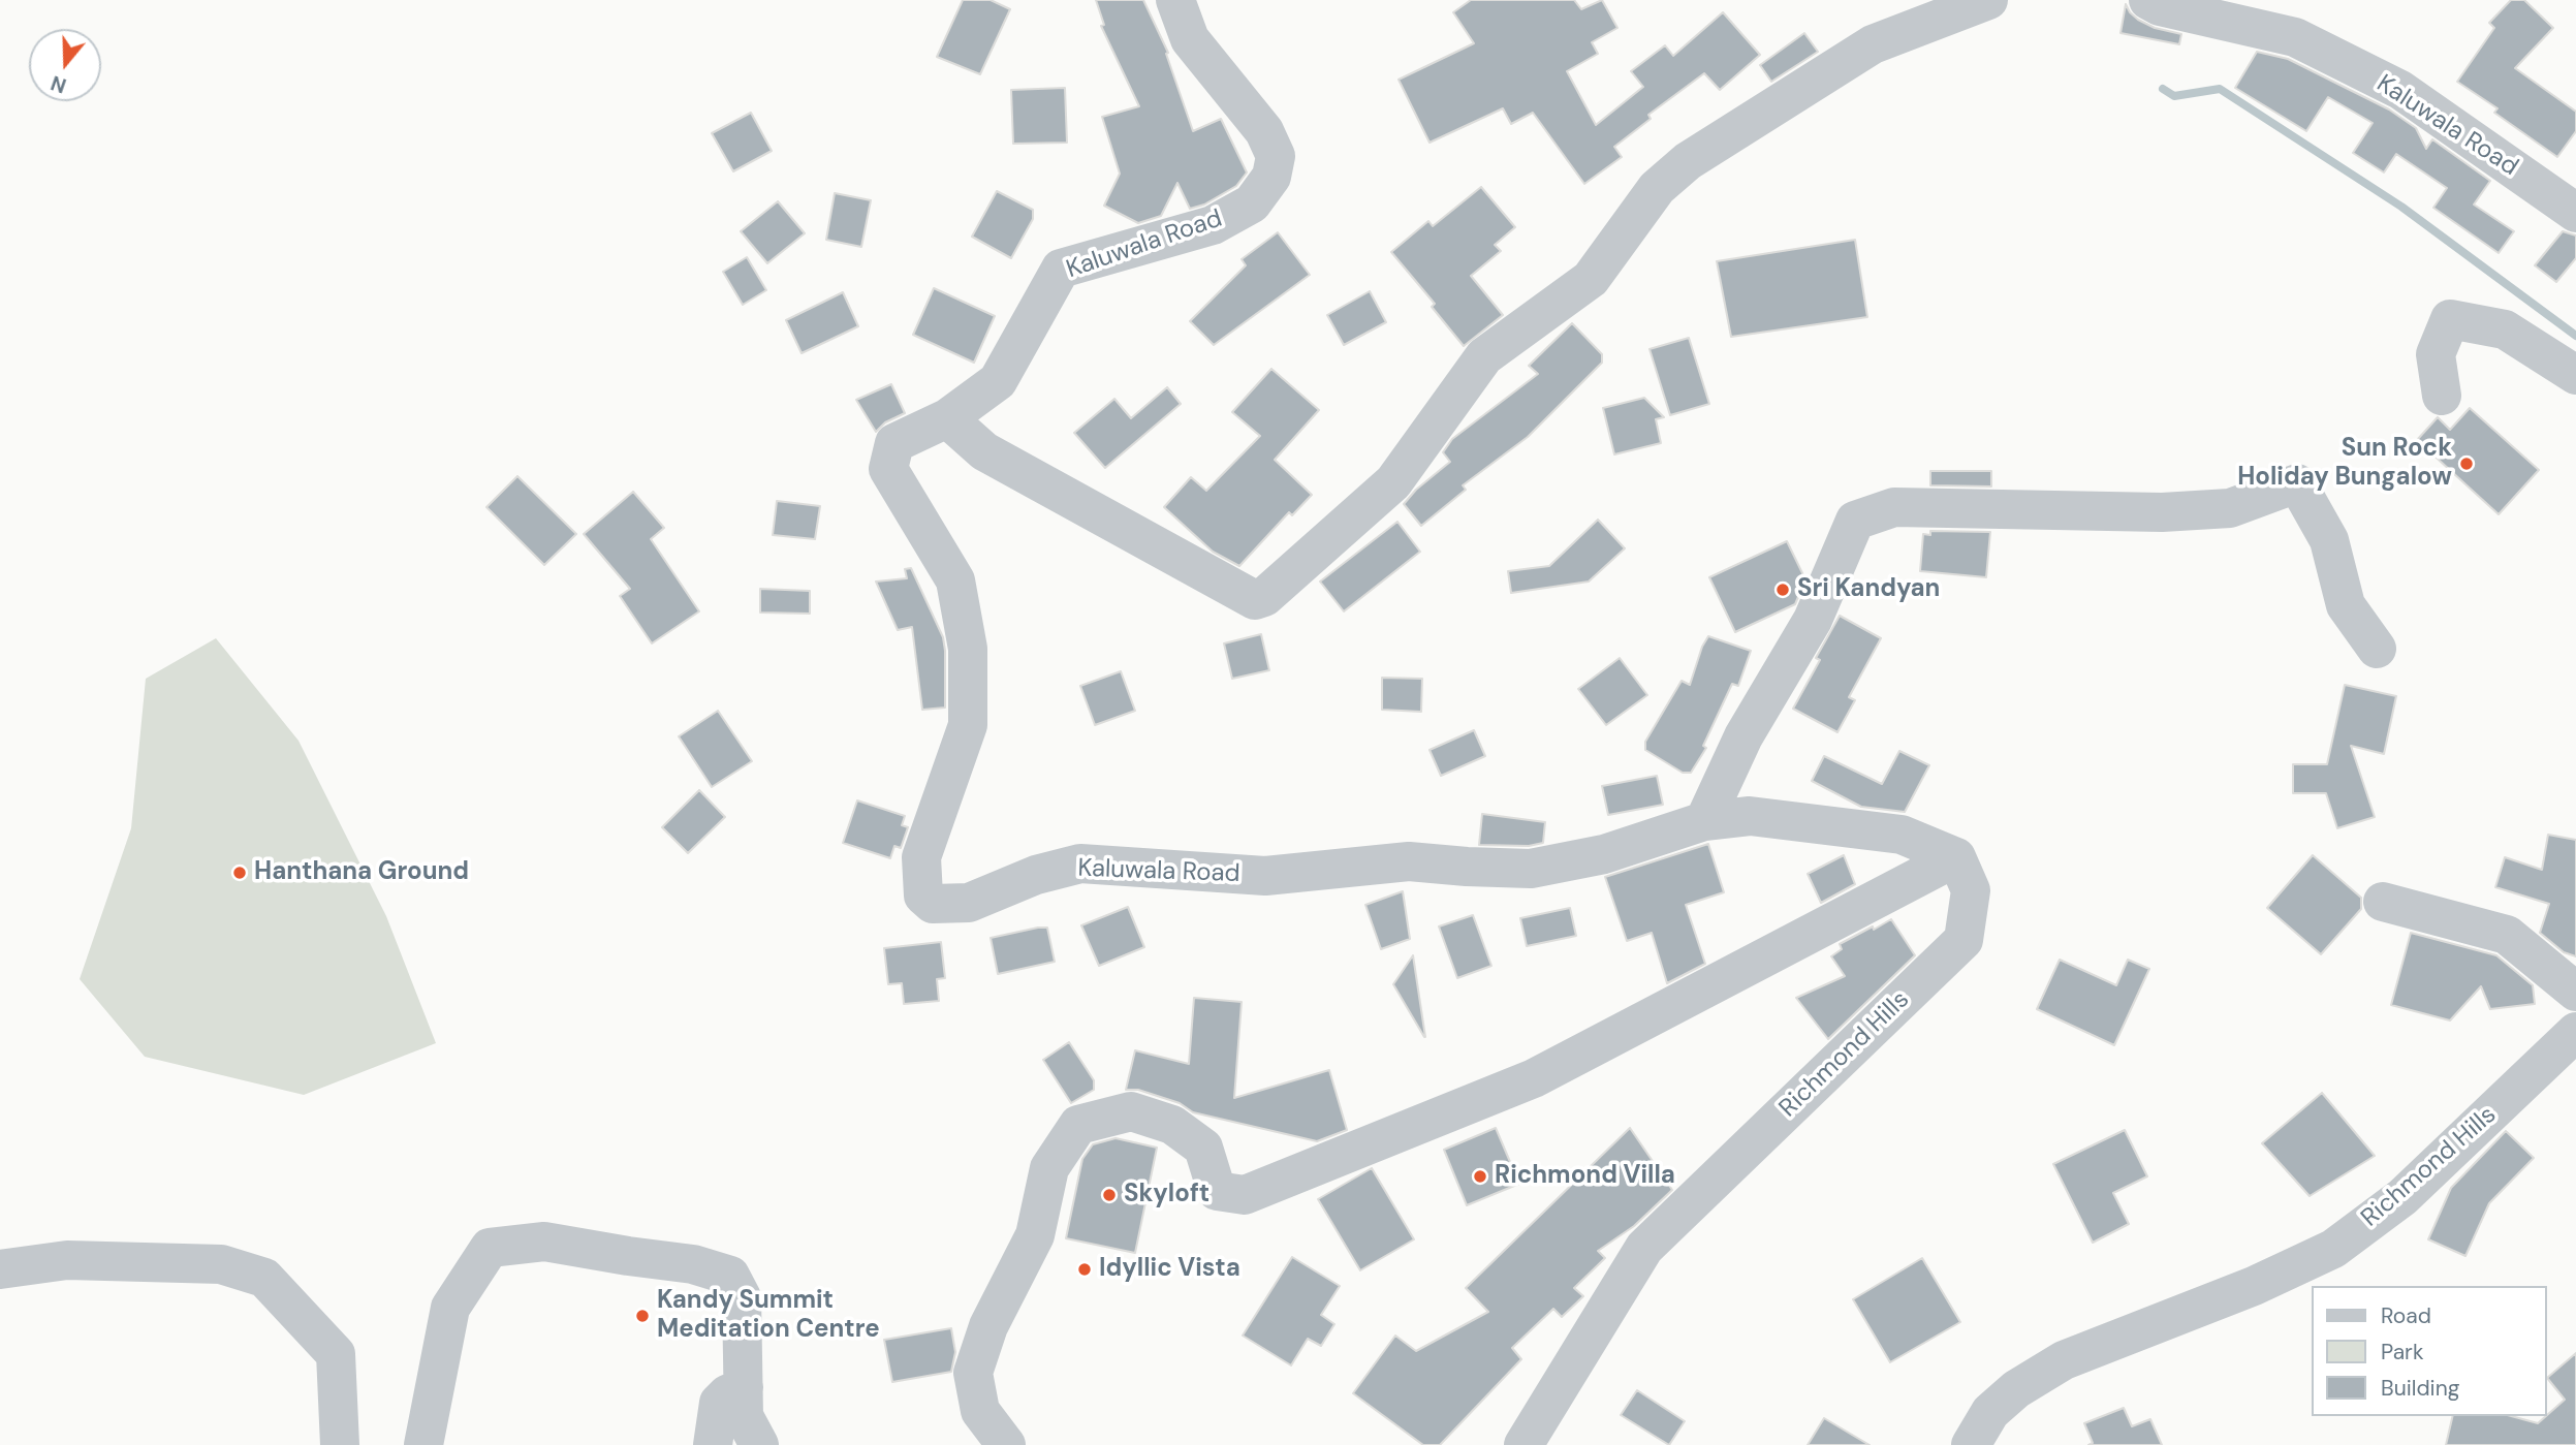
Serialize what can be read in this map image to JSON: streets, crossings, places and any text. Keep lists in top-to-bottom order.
{
  "streets": {
    "street": ["Kaluwala Road", "Richmond Hills"]
  },
  "places": [
    "Sun Rock Holiday Bungalow",
    "Sri Kandyan",
    "Hanthana Ground",
    "Richmond Villa",
    "Skyloft",
    "Idyllic Vista",
    "Kandy Summit Meditation Centre"
  ],
  "legend": ["Road", "Park", "Building"],
  "north": "bottom"
}
